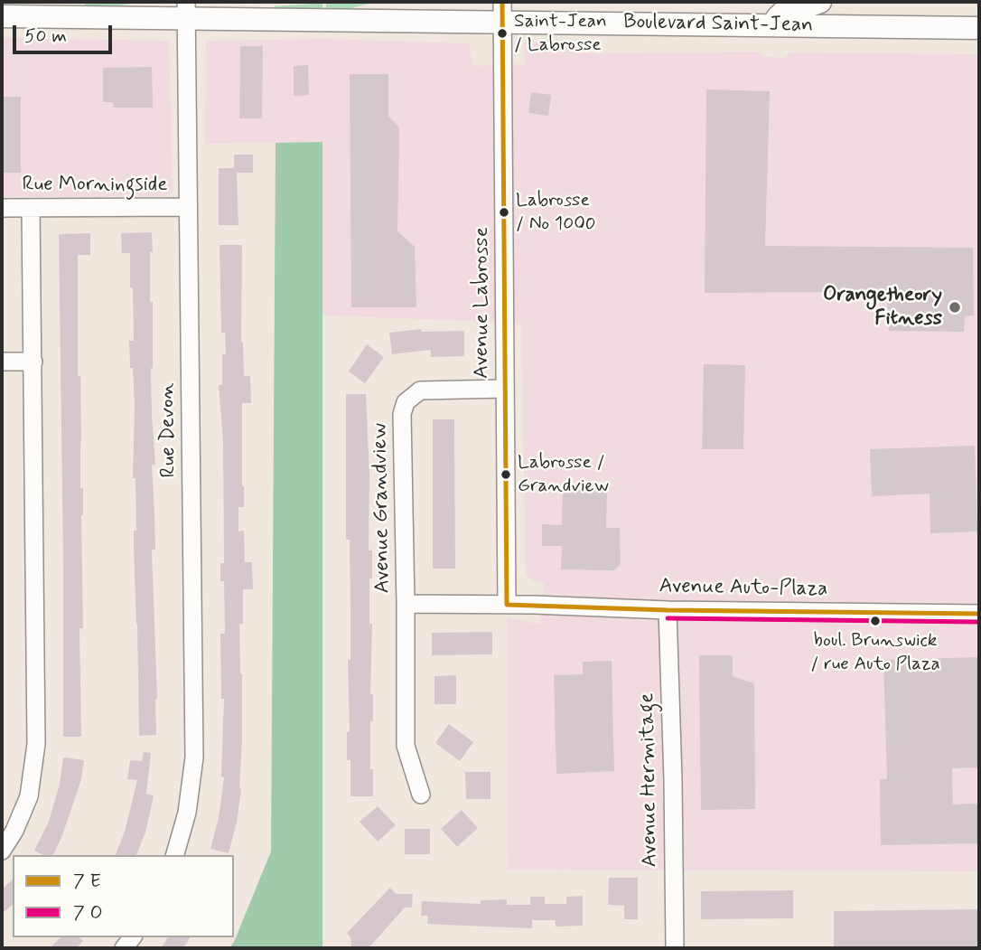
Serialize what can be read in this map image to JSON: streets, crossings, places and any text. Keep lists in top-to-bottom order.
{
  "streets": {
    "main road": ["Boulevard Saint-Jean"],
    "street": [
      "Rue Morningside",
      "Avenue Labrosse",
      "Rue Devon",
      "Avenue Grandview",
      "Avenue Auto-Plaza",
      "Avenue Hermitage"
    ]
  },
  "crossings": [
    ["Boulevard Saint-Jean", "Avenue Labrosse"],
    ["Boulevard Saint-Jean", "Rue Devon"],
    ["Rue Morningside", "Rue Devon"],
    ["Avenue Labrosse", "Avenue Grandview"],
    ["Avenue Labrosse", "Avenue Auto-Plaza"],
    ["Avenue Grandview", "Avenue Auto-Plaza"],
    ["Avenue Auto-Plaza", "Avenue Hermitage"]
  ],
  "places": [
    "Saint-Jean / Labrosse",
    "Labrosse / No 1000",
    "Orangetheory Fitness",
    "Labrosse / Grandview",
    "boul. Brunswick / rue Auto Plaza"
  ],
  "legend": ["7 E", "7 O"],
  "scale_bar": "50 m"
}
